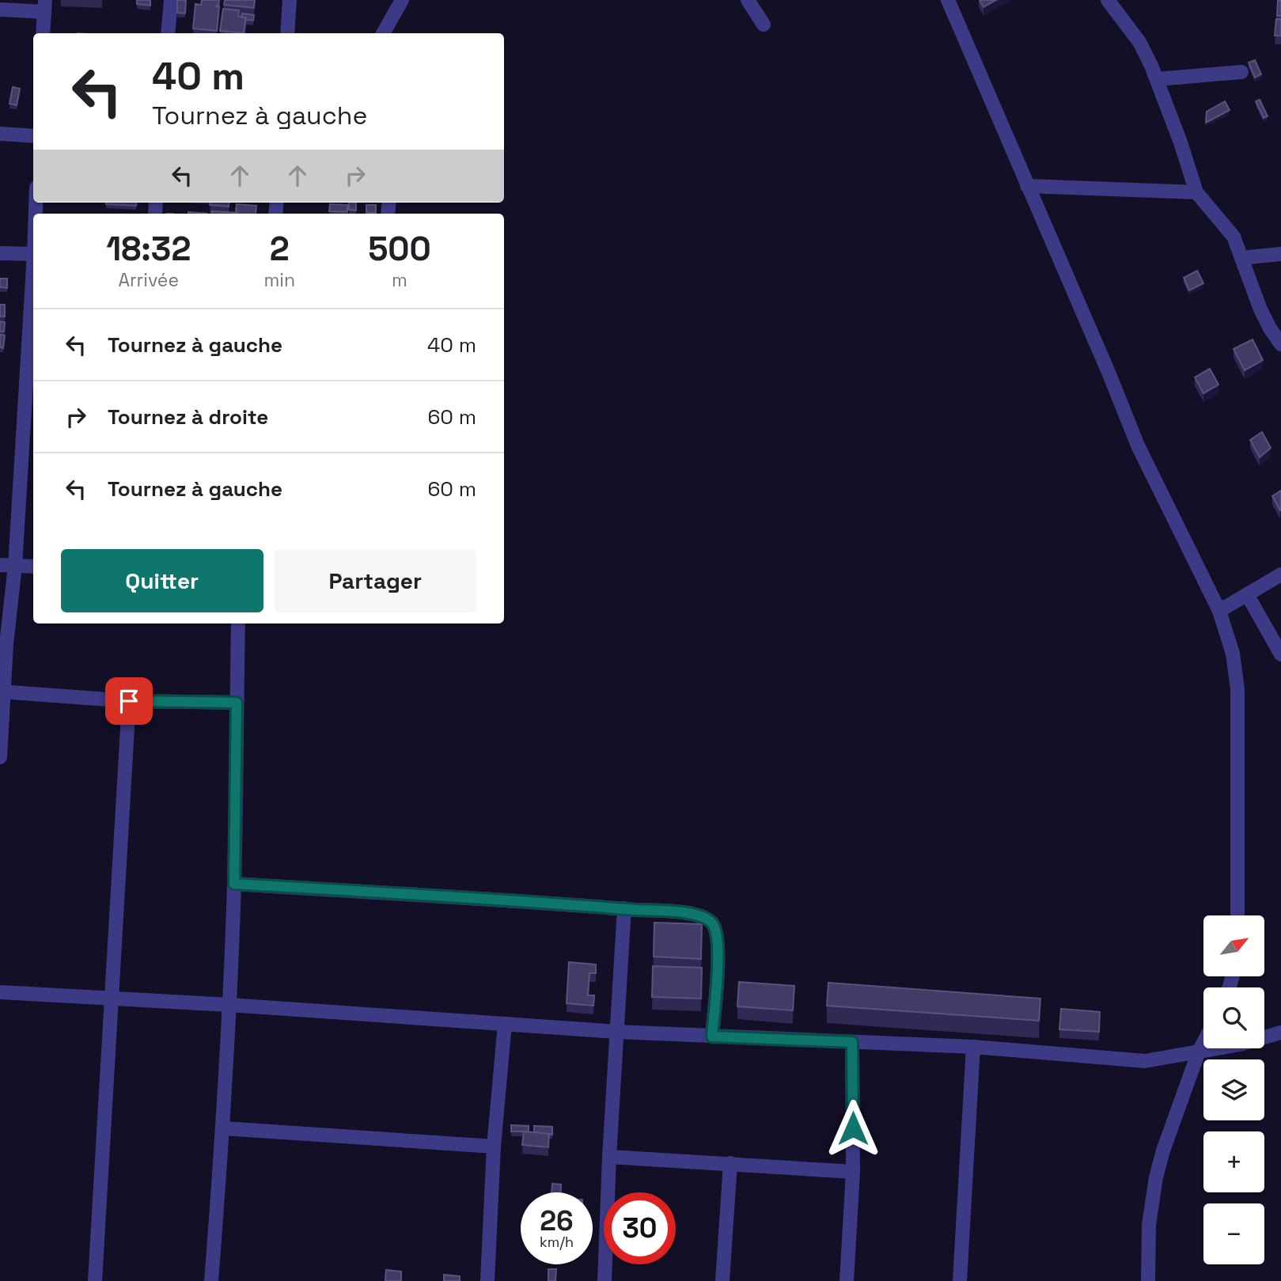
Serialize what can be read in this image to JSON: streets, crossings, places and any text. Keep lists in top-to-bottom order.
{
  "north": "top right",
  "page": {
    "turn": ["40 m", "Tournez à gauche"],
    "eta": [
      "18:32",
      "Arrivée",
      "2",
      "min",
      "500",
      "m"
    ],
    "list": [
      {
        "name": "Tournez à gauche",
        "value": "40 m"
      },
      {
        "name": "Tournez à droite",
        "value": "60 m"
      },
      {
        "name": "Tournez à gauche",
        "value": "60 m"
      }
    ],
    "buttons": ["Quitter", "Partager"],
    "map_buttons": ["+", "−"],
    "speed": "26 km/h",
    "limit": "30"
  }
}
